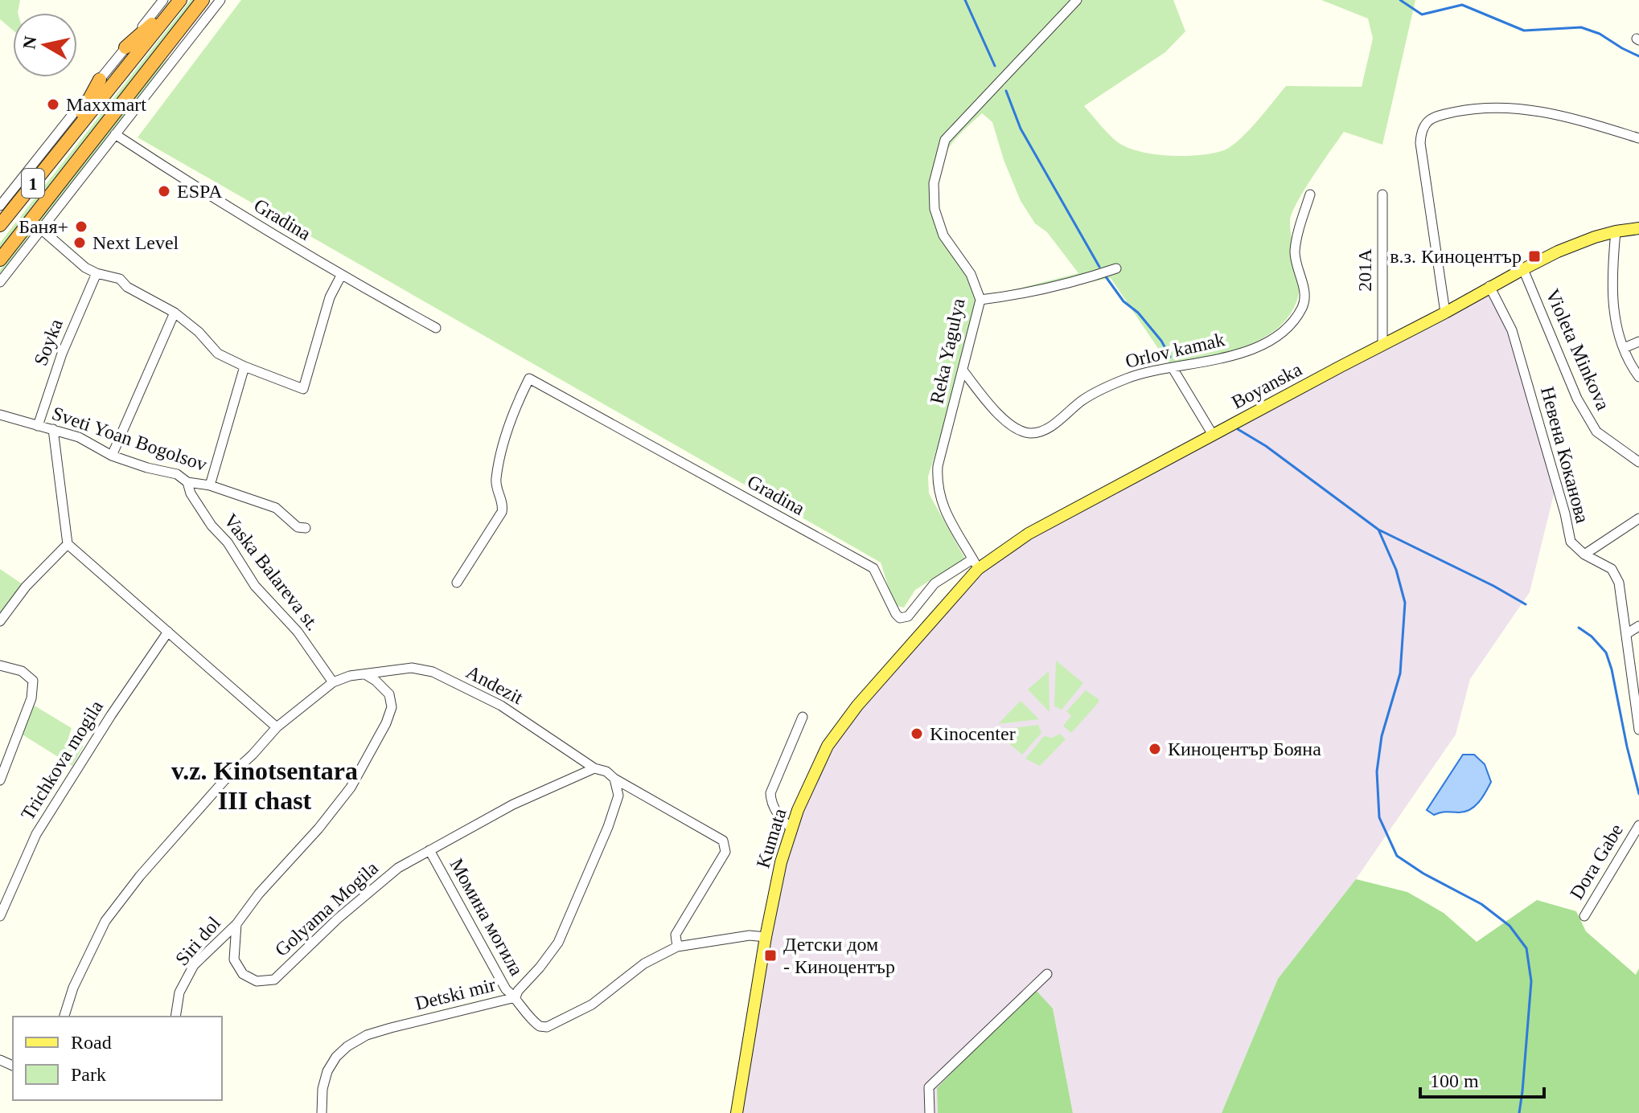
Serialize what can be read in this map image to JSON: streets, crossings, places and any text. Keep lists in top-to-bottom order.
{
  "streets": {
    "highway": ["1"],
    "main road": ["Boyanska", "Kumata"],
    "street": [
      "Gradina",
      "201А",
      "Soyka",
      "Violeta Minkova",
      "Orlov kamak",
      "Reka Yagulya",
      "Sveti Yoan Bogolsov",
      "Невена Коканова",
      "Vaska Balareva st.",
      "Andezit",
      "Trichkova mogila",
      "Dora Gabe",
      "Golyama Mogila",
      "Момина могила",
      "Siri dol",
      "Detski mir"
    ]
  },
  "crossings": [
    ["Gradina", "Reka Yagulya"],
    ["Gradina", "Boyanska"],
    ["201А", "Boyanska"],
    ["Soyka", "Sveti Yoan Bogolsov"],
    ["Violeta Minkova", "Boyanska"],
    ["Orlov kamak", "Reka Yagulya"],
    ["Reka Yagulya", "Boyanska"],
    ["Boyanska", "Невена Коканова"],
    ["Boyanska", "Kumata"],
    ["Sveti Yoan Bogolsov", "Vaska Balareva st."],
    ["Andezit", "Golyama Mogila"],
    ["Kumata", "Detski mir"],
    ["Golyama Mogila", "Момина могила"],
    ["Golyama Mogila", "Siri dol"],
    ["Момина могила", "Detski mir"]
  ],
  "districts": ["v.z. Kinotsentara III chast"],
  "places": {
    "other": [
      "Maxxmart",
      "ESPA",
      "Баня+",
      "Next Level",
      "Kinocenter",
      "Киноцентър Бояна"
    ],
    "transit": ["в.з. Киноцентър", "Детски дом - Киноцентър"]
  },
  "legend": ["Road", "Park"],
  "scale_bar": "100 m",
  "north": "left"
}
